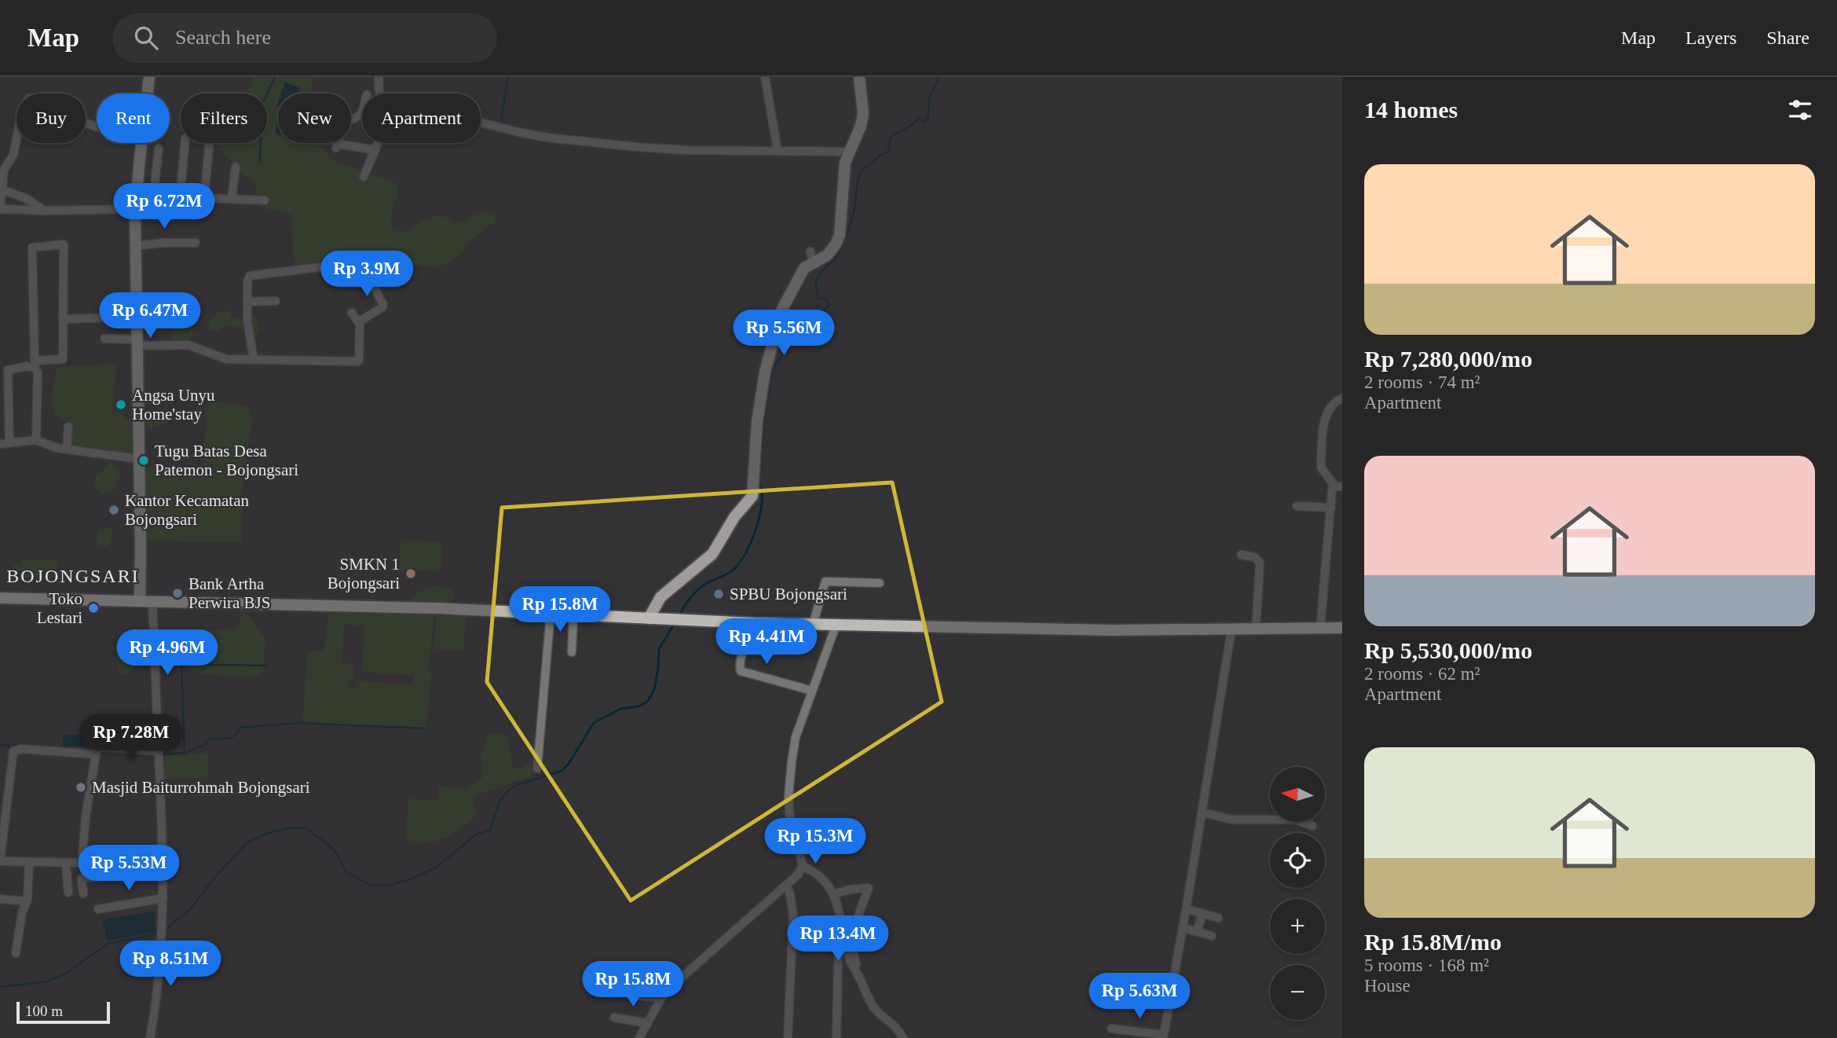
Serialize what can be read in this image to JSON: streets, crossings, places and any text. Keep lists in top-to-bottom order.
{
  "districts": ["BOJONGSARI"],
  "places": [
    "Angsa Unyu Home'stay",
    "Tugu Batas Desa Patemon - Bojongsari",
    "Kantor Kecamatan Bojongsari",
    "SMKN 1 Bojongsari",
    "Bank Artha Perwira BJS",
    "SPBU Bojongsari",
    "Toko Lestari",
    "Masjid Baiturrohmah Bojongsari"
  ],
  "scale_bar": "100 m",
  "north": "left",
  "page": {
    "header": "Map",
    "search": "Search here",
    "nav": ["Map", "Layers", "Share"],
    "heading": "14 homes",
    "chip": [
      "Buy",
      "Rent",
      "Filters",
      "New",
      "Apartment"
    ],
    "list": [
      {
        "name": "Rp 7,280,000/mo",
        "note": "2 rooms · 74 m² · Apartment"
      },
      {
        "name": "Rp 5,530,000/mo",
        "note": "2 rooms · 62 m² · Apartment"
      },
      {
        "name": "Rp 15.8M/mo",
        "note": "5 rooms · 168 m² · House"
      }
    ],
    "price": [
      "Rp 6.72M",
      "Rp 3.9M",
      "Rp 6.47M",
      "Rp 5.56M",
      "Rp 15.8M",
      "Rp 4.41M",
      "Rp 4.96M",
      "Rp 7.28M",
      "Rp 15.3M",
      "Rp 5.53M",
      "Rp 13.4M",
      "Rp 8.51M",
      "Rp 15.8M",
      "Rp 5.63M"
    ],
    "map_buttons": ["+", "−"],
    "scale": "100 m"
  }
}
